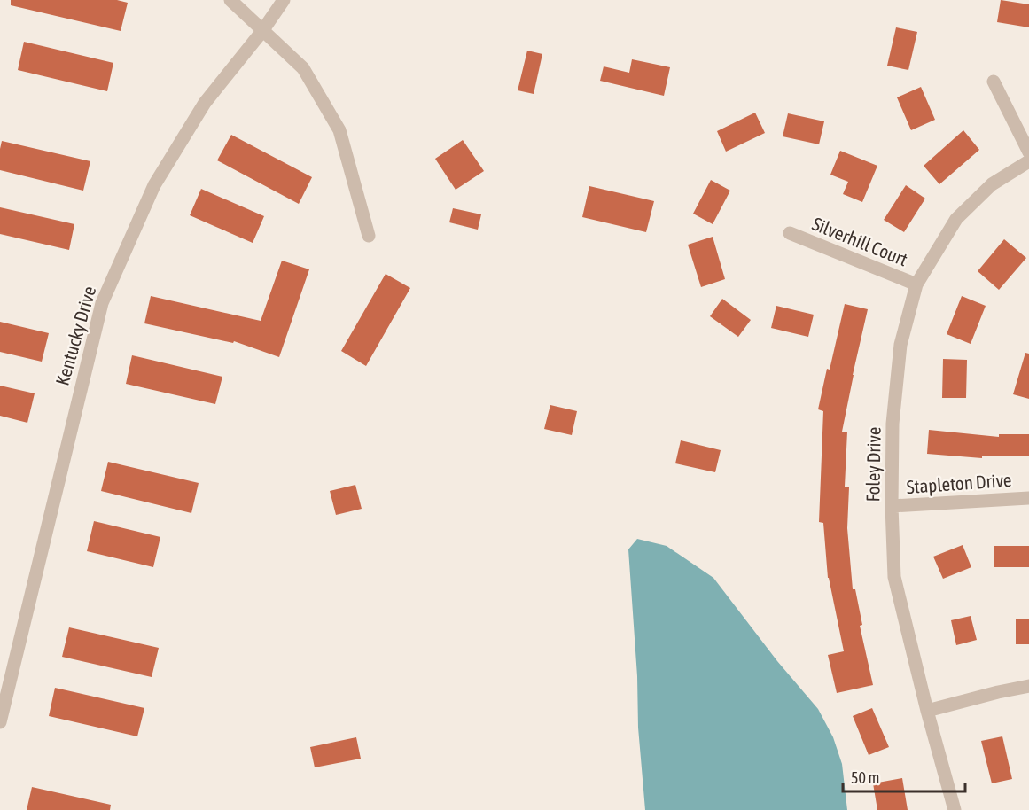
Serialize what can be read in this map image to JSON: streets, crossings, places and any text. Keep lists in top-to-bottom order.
{
  "streets": {
    "street": [
      "Silverhill Court",
      "Kentucky Drive",
      "Foley Drive",
      "Stapleton Drive"
    ]
  },
  "crossings": [
    ["Silverhill Court", "Foley Drive"],
    ["Foley Drive", "Stapleton Drive"]
  ],
  "scale_bar": "50 m"
}
